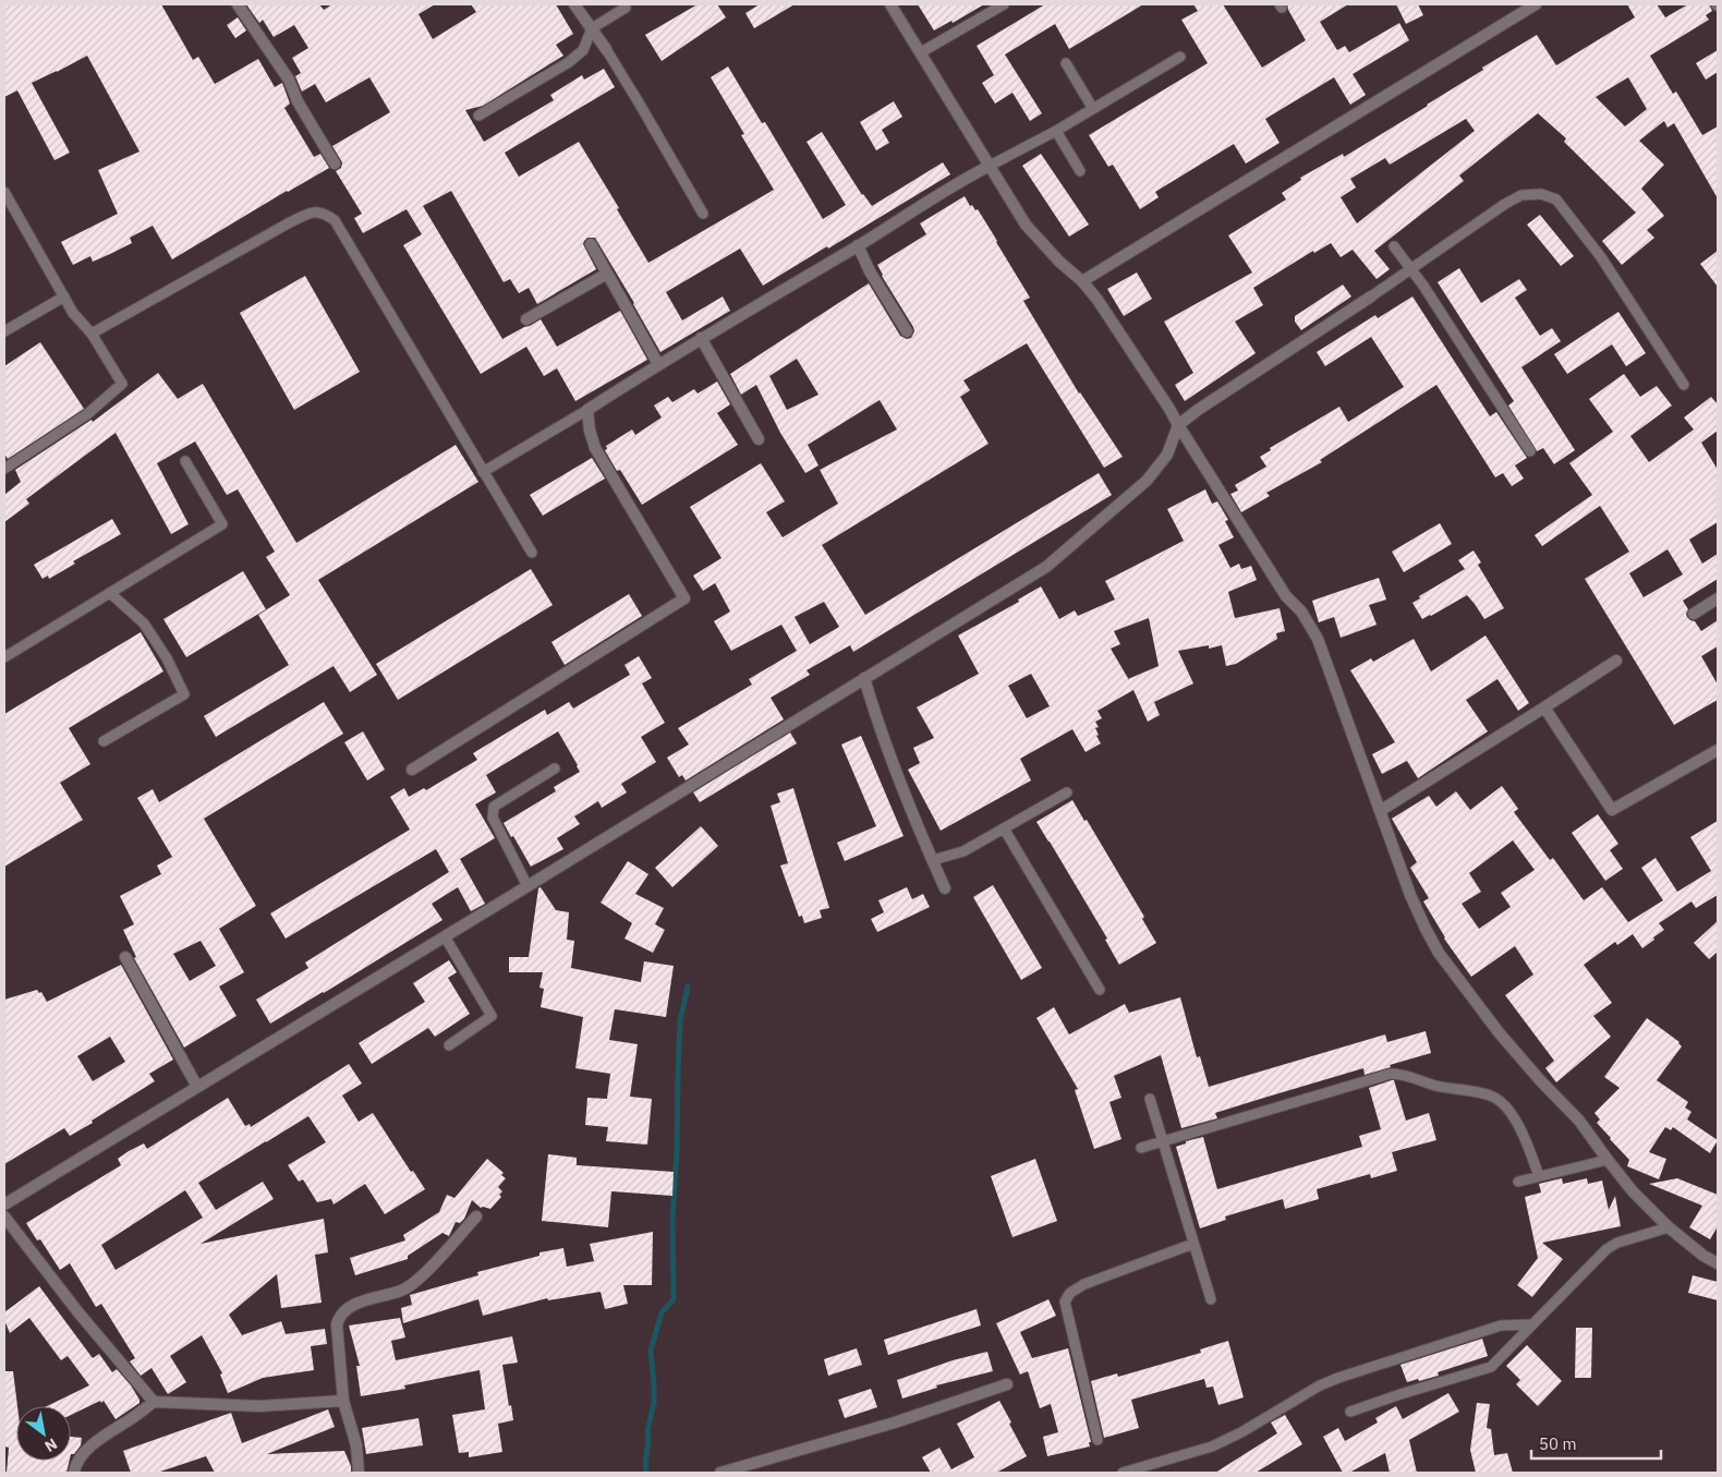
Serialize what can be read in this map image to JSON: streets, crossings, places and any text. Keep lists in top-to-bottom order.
{
  "scale_bar": "50 m",
  "north": "bottom right"
}
